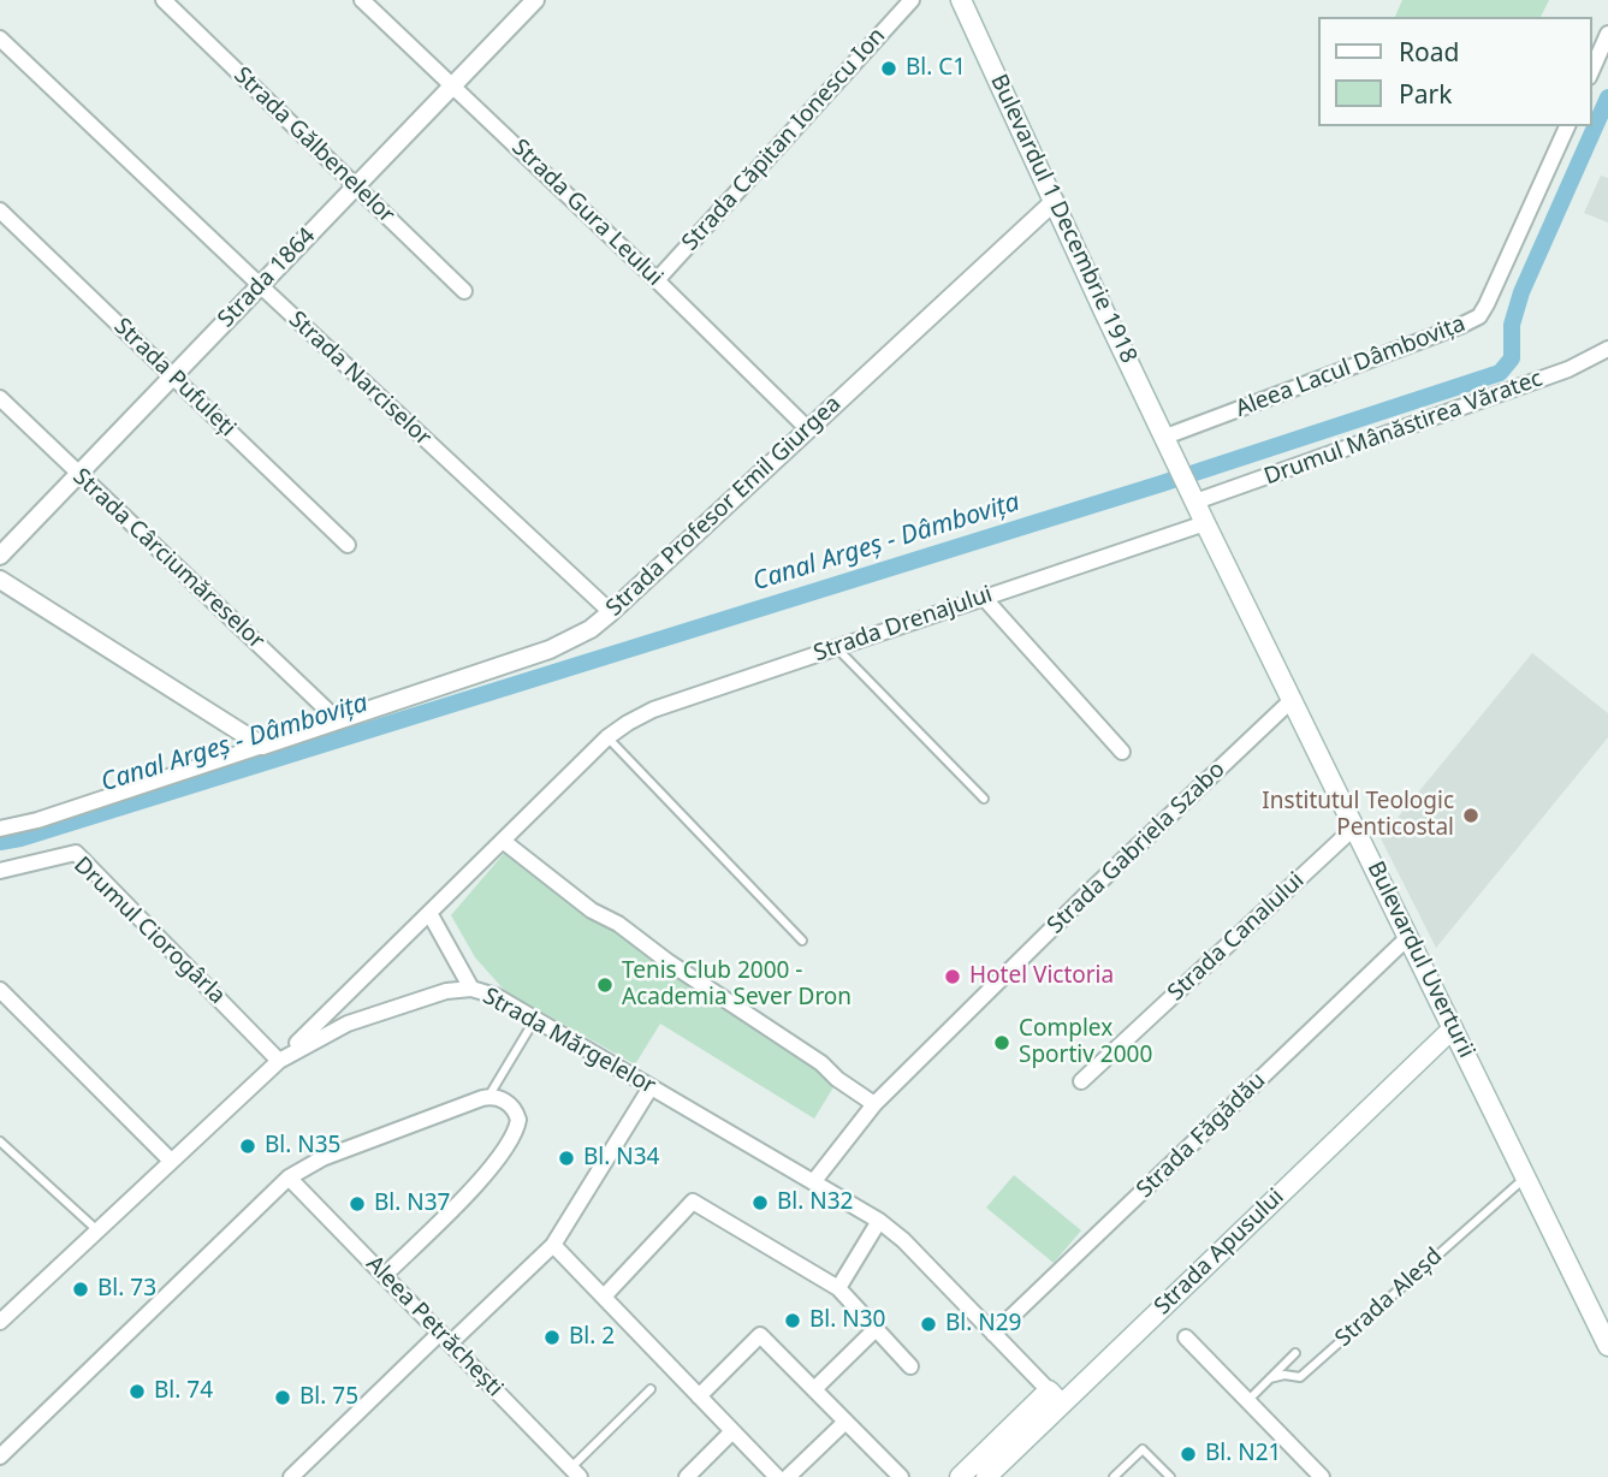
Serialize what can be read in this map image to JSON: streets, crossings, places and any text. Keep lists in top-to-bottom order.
{
  "streets": {
    "main road": ["Bulevardul 1 Decembrie 1918", "Bulevardul Uverturii", "Strada Apusului"],
    "street": [
      "Strada Căpitan Ionescu Ion",
      "Strada Gălbenelelor",
      "Strada Gura Leului",
      "Strada 1864",
      "Aleea Lacul Dâmbovița",
      "Strada Pufuleți",
      "Strada Narciselor",
      "Drumul Mânăstirea Văratec",
      "Strada Profesor Emil Giurgea",
      "Strada Cârciumăreselor",
      "Strada Drenajului",
      "Strada Gabriela Szabo",
      "Drumul Ciorogârla",
      "Strada Canalului",
      "Strada Mărgelelor",
      "Strada Făgădău",
      "Aleea Petrăchești"
    ],
    "lane": ["Strada Aleșd"]
  },
  "crossings": [
    ["Strada Căpitan Ionescu Ion", "Strada Gura Leului"],
    ["Strada Gălbenelelor", "Strada 1864"],
    ["Strada Gura Leului", "Strada 1864"],
    ["Strada Gura Leului", "Strada Profesor Emil Giurgea"],
    ["Bulevardul 1 Decembrie 1918", "Aleea Lacul Dâmbovița"],
    ["Bulevardul 1 Decembrie 1918", "Strada Profesor Emil Giurgea"],
    ["Bulevardul 1 Decembrie 1918", "Bulevardul Uverturii"],
    ["Strada 1864", "Strada Pufuleți"],
    ["Strada 1864", "Strada Narciselor"],
    ["Strada 1864", "Strada Cârciumăreselor"],
    ["Aleea Lacul Dâmbovița", "Bulevardul Uverturii"],
    ["Strada Narciselor", "Strada Profesor Emil Giurgea"],
    ["Drumul Mânăstirea Văratec", "Bulevardul Uverturii"],
    ["Strada Profesor Emil Giurgea", "Strada Cârciumăreselor"],
    ["Strada Drenajului", "Drumul Ciorogârla"],
    ["Strada Drenajului", "Bulevardul Uverturii"],
    ["Strada Drenajului", "Strada Mărgelelor"],
    ["Strada Gabriela Szabo", "Bulevardul Uverturii"],
    ["Strada Gabriela Szabo", "Strada Mărgelelor"],
    ["Drumul Ciorogârla", "Strada Mărgelelor"],
    ["Strada Canalului", "Bulevardul Uverturii"],
    ["Bulevardul Uverturii", "Strada Făgădău"],
    ["Bulevardul Uverturii", "Strada Apusului"],
    ["Bulevardul Uverturii", "Strada Aleșd"],
    ["Strada Mărgelelor", "Strada Făgădău"],
    ["Strada Mărgelelor", "Strada Apusului"]
  ],
  "water": ["Canal Argeș - Dâmbovița"],
  "places": [
    "Bl. C1",
    "Institutul Teologic Penticostal",
    "Hotel Victoria",
    "Tenis Club 2000 - Academia Sever Dron",
    "Complex Sportiv 2000",
    "Bl. N35",
    "Bl. N34",
    "Bl. N32",
    "Bl. N37",
    "Bl. 73",
    "Bl. N30",
    "Bl. N29",
    "Bl. 2",
    "Bl. 74",
    "Bl. 75",
    "Bl. N21"
  ],
  "legend": ["Road", "Park"]
}
